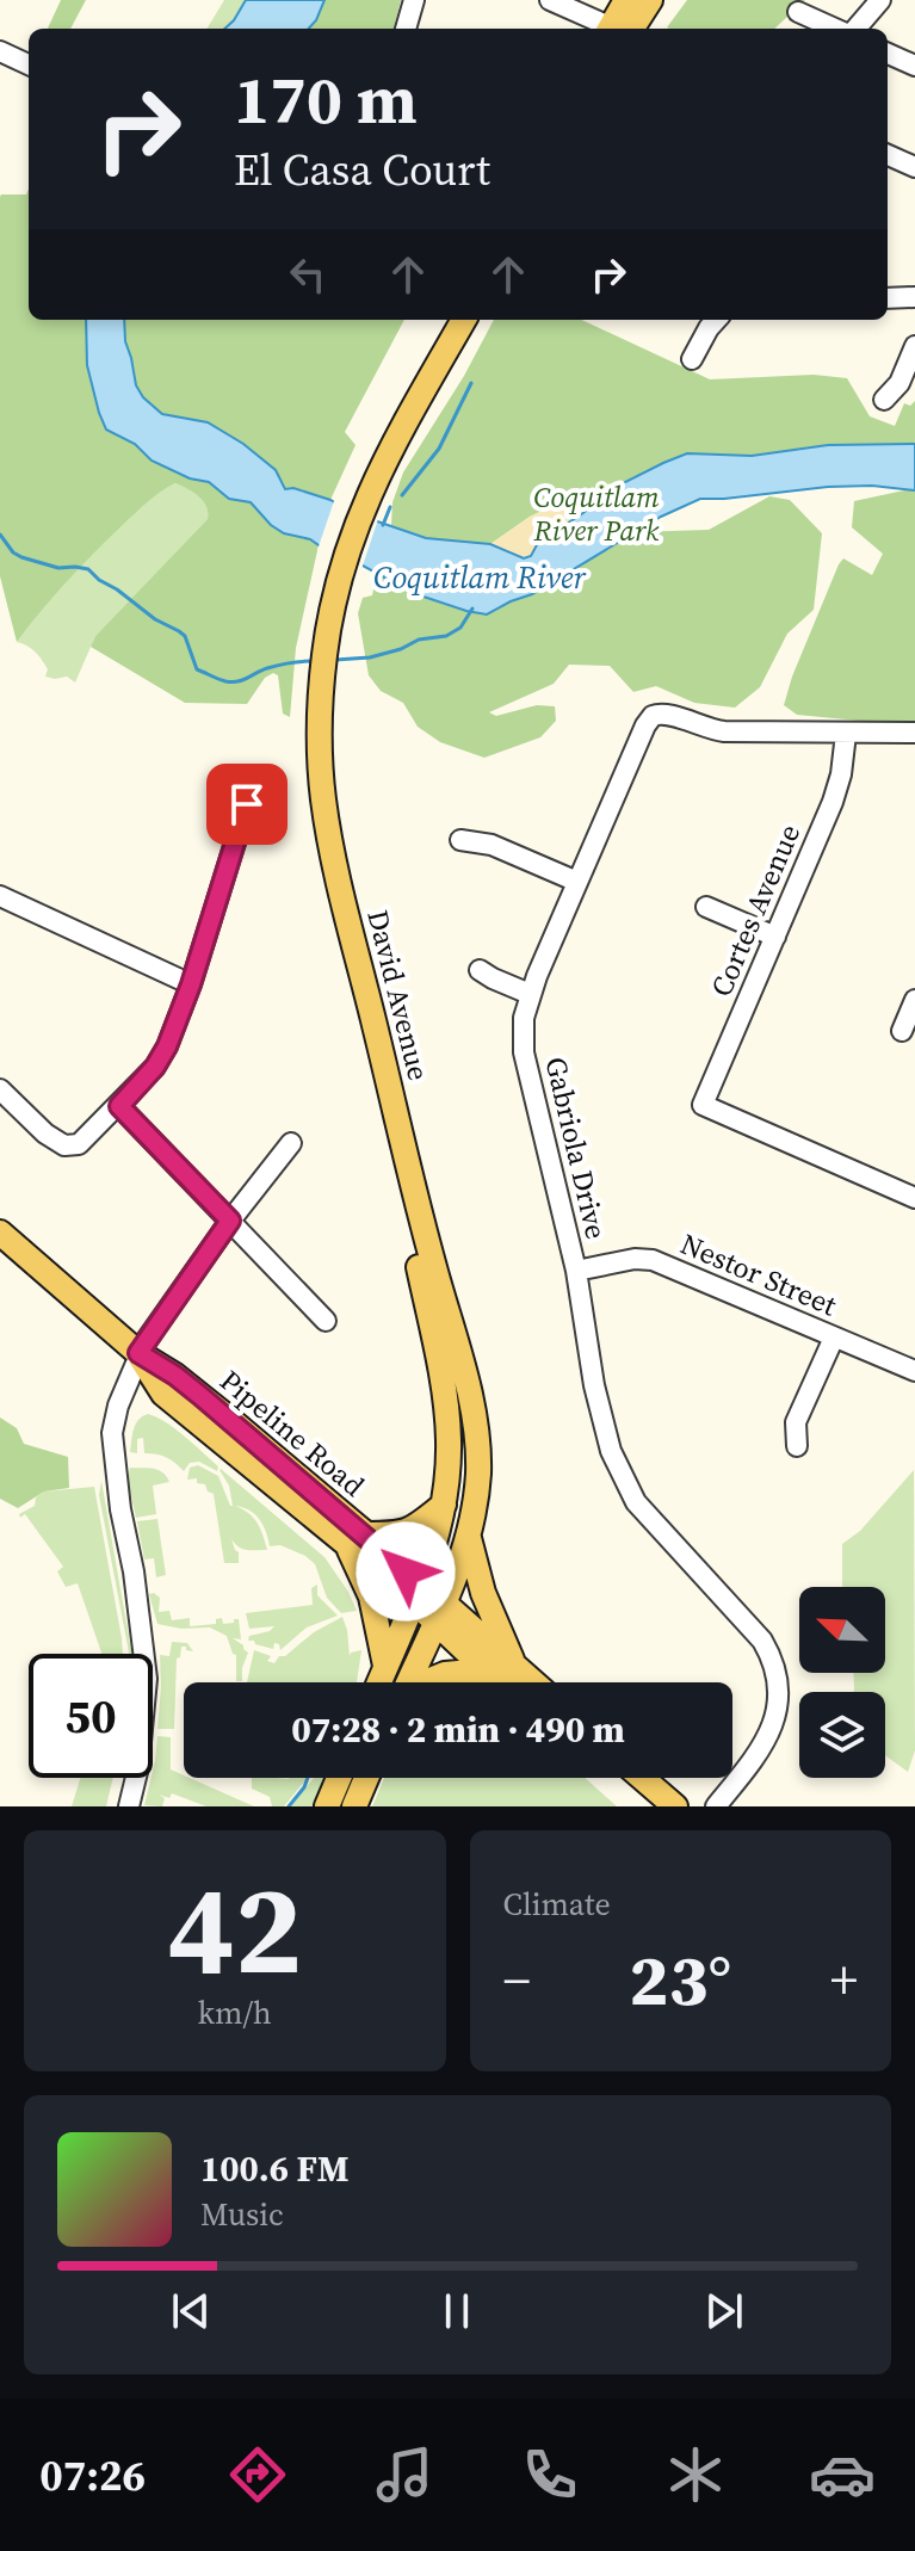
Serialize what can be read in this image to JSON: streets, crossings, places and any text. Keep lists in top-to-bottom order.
{
  "streets": {
    "main road": ["David Avenue", "Pipeline Road"],
    "street": ["Cortes Avenue", "Gabriola Drive", "Nestor Street"]
  },
  "crossings": [
    ["Cortes Avenue", "Gabriola Drive"],
    ["David Avenue", "Pipeline Road"],
    ["Gabriola Drive", "Nestor Street"]
  ],
  "water": ["Coquitlam River"],
  "parks": ["Coquitlam River Park"],
  "north": "top left",
  "page": {
    "turn": ["170 m", "El Casa Court"],
    "limit": "50",
    "trip": "07:28 · 2 min · 490 m",
    "tile": [
      ["42", "km/h"],
      "Climate"
    ],
    "heat": ["−", "23°", "+"],
    "song": ["100.6 FM", "Music"],
    "tabs": "07:26"
  }
}
